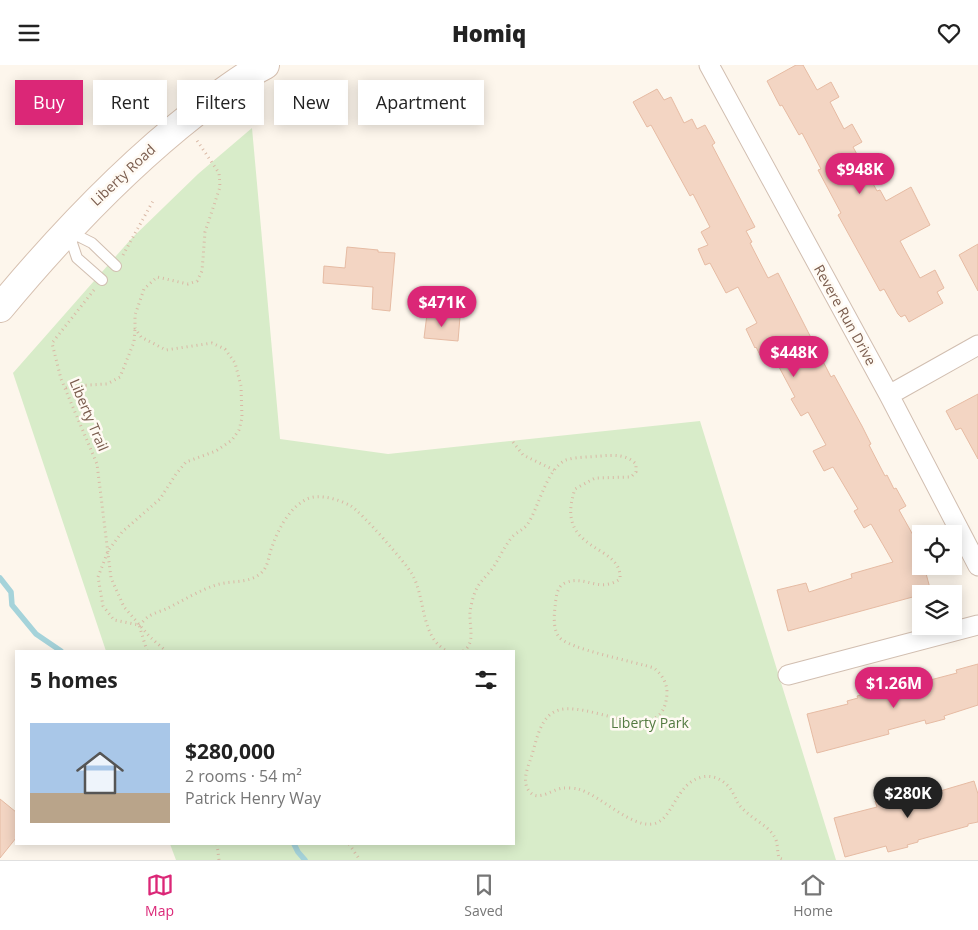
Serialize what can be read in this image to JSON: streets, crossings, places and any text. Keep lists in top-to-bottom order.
{
  "streets": {
    "main road": ["Liberty Road"],
    "street": ["Revere Run Drive"],
    "path": ["Liberty Trail"]
  },
  "parks": ["Liberty Park"],
  "page": {
    "header": "Homiq",
    "chip": [
      "Buy",
      "Rent",
      "Filters",
      "New",
      "Apartment"
    ],
    "price": [
      "$948K",
      "$471K",
      "$448K",
      "$1.26M",
      "$280K"
    ],
    "heading": "5 homes",
    "list": [
      {
        "name": "$280,000",
        "note": "2 rooms · 54 m² · Patrick Henry Way"
      }
    ],
    "tabs": ["Map", "Saved", "Home"]
  }
}
